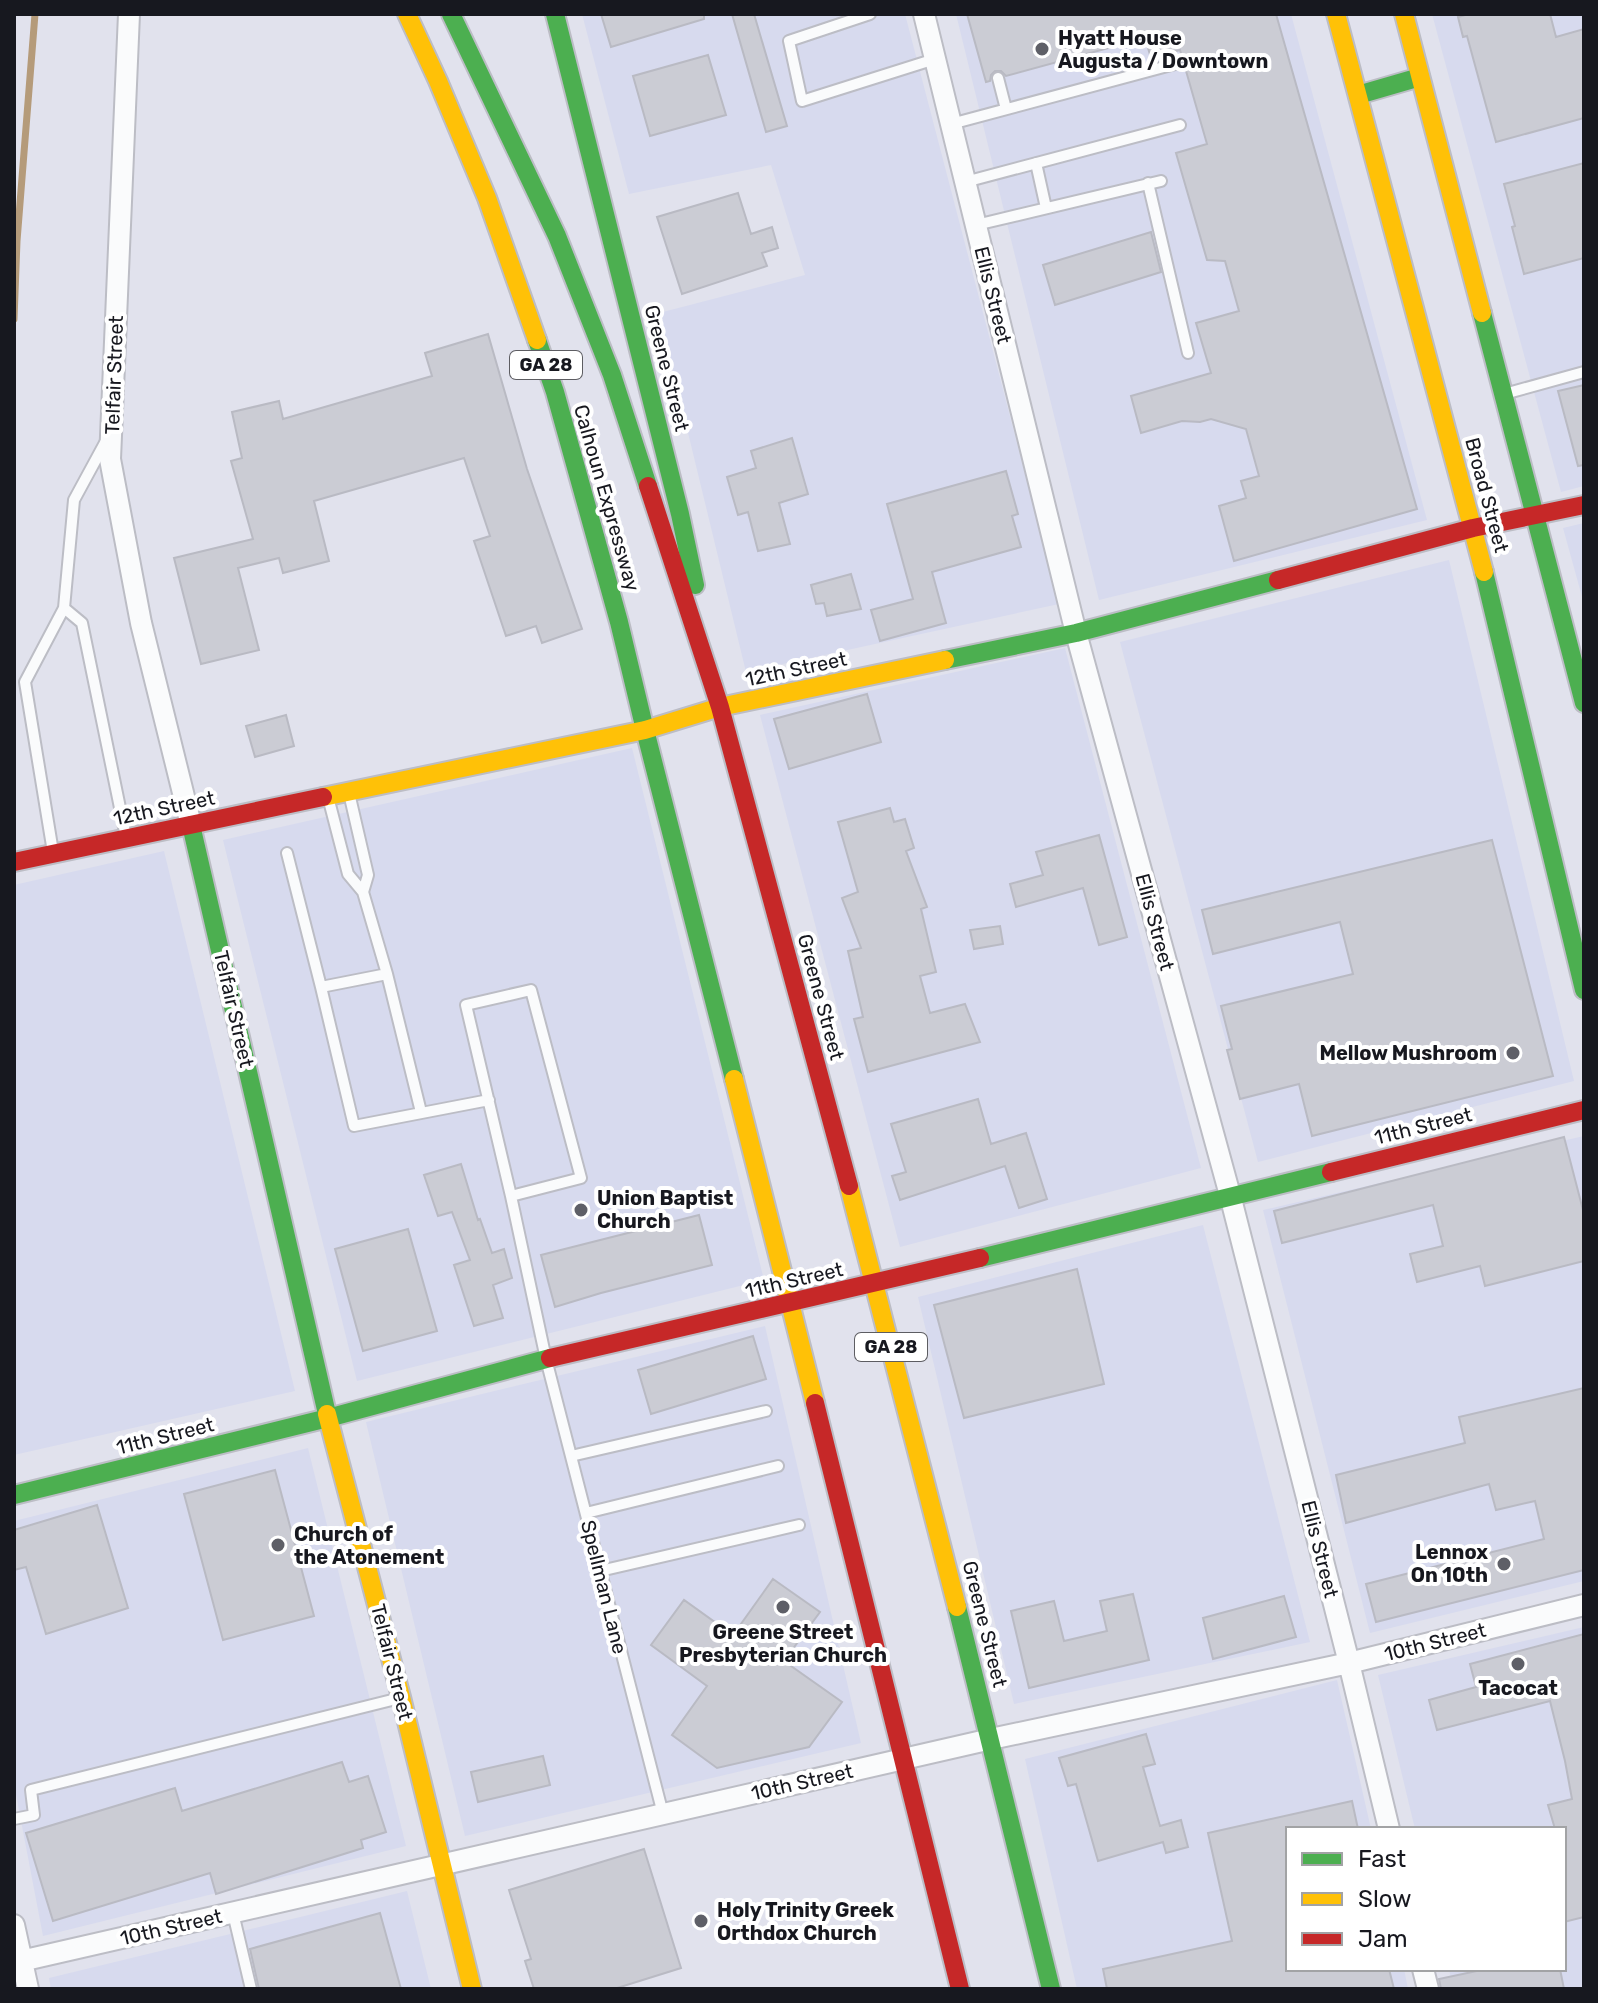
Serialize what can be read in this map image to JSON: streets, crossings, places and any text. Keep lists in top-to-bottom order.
{
  "streets": {
    "main road": [
      "GA 28",
      "Greene Street",
      "Telfair Street",
      "Broad Street",
      "Calhoun Expressway",
      "12th Street",
      "11th Street"
    ],
    "street": ["Ellis Street", "10th Street"],
    "lane": ["Spellman Lane"]
  },
  "crossings": [
    ["Ellis Street", "12th Street"],
    ["Ellis Street", "11th Street"],
    ["Ellis Street", "10th Street"],
    ["GA 28", "Calhoun Expressway"],
    ["GA 28", "12th Street"],
    ["GA 28", "11th Street"],
    ["GA 28", "10th Street"],
    ["Greene Street", "Calhoun Expressway"],
    ["Greene Street", "12th Street"],
    ["Greene Street", "11th Street"],
    ["Greene Street", "10th Street"],
    ["Telfair Street", "12th Street"],
    ["Telfair Street", "11th Street"],
    ["Telfair Street", "10th Street"],
    ["Broad Street", "12th Street"],
    ["Calhoun Expressway", "12th Street"],
    ["11th Street", "Spellman Lane"],
    ["Spellman Lane", "10th Street"]
  ],
  "places": [
    "Hyatt House Augusta / Downtown",
    "Mellow Mushroom",
    "Union Baptist Church",
    "Church of the Atonement",
    "Lennox On 10th",
    "Greene Street Presbyterian Church",
    "Tacocat",
    "Holy Trinity Greek Orthdox Church"
  ],
  "legend": ["Fast", "Slow", "Jam"]
}
